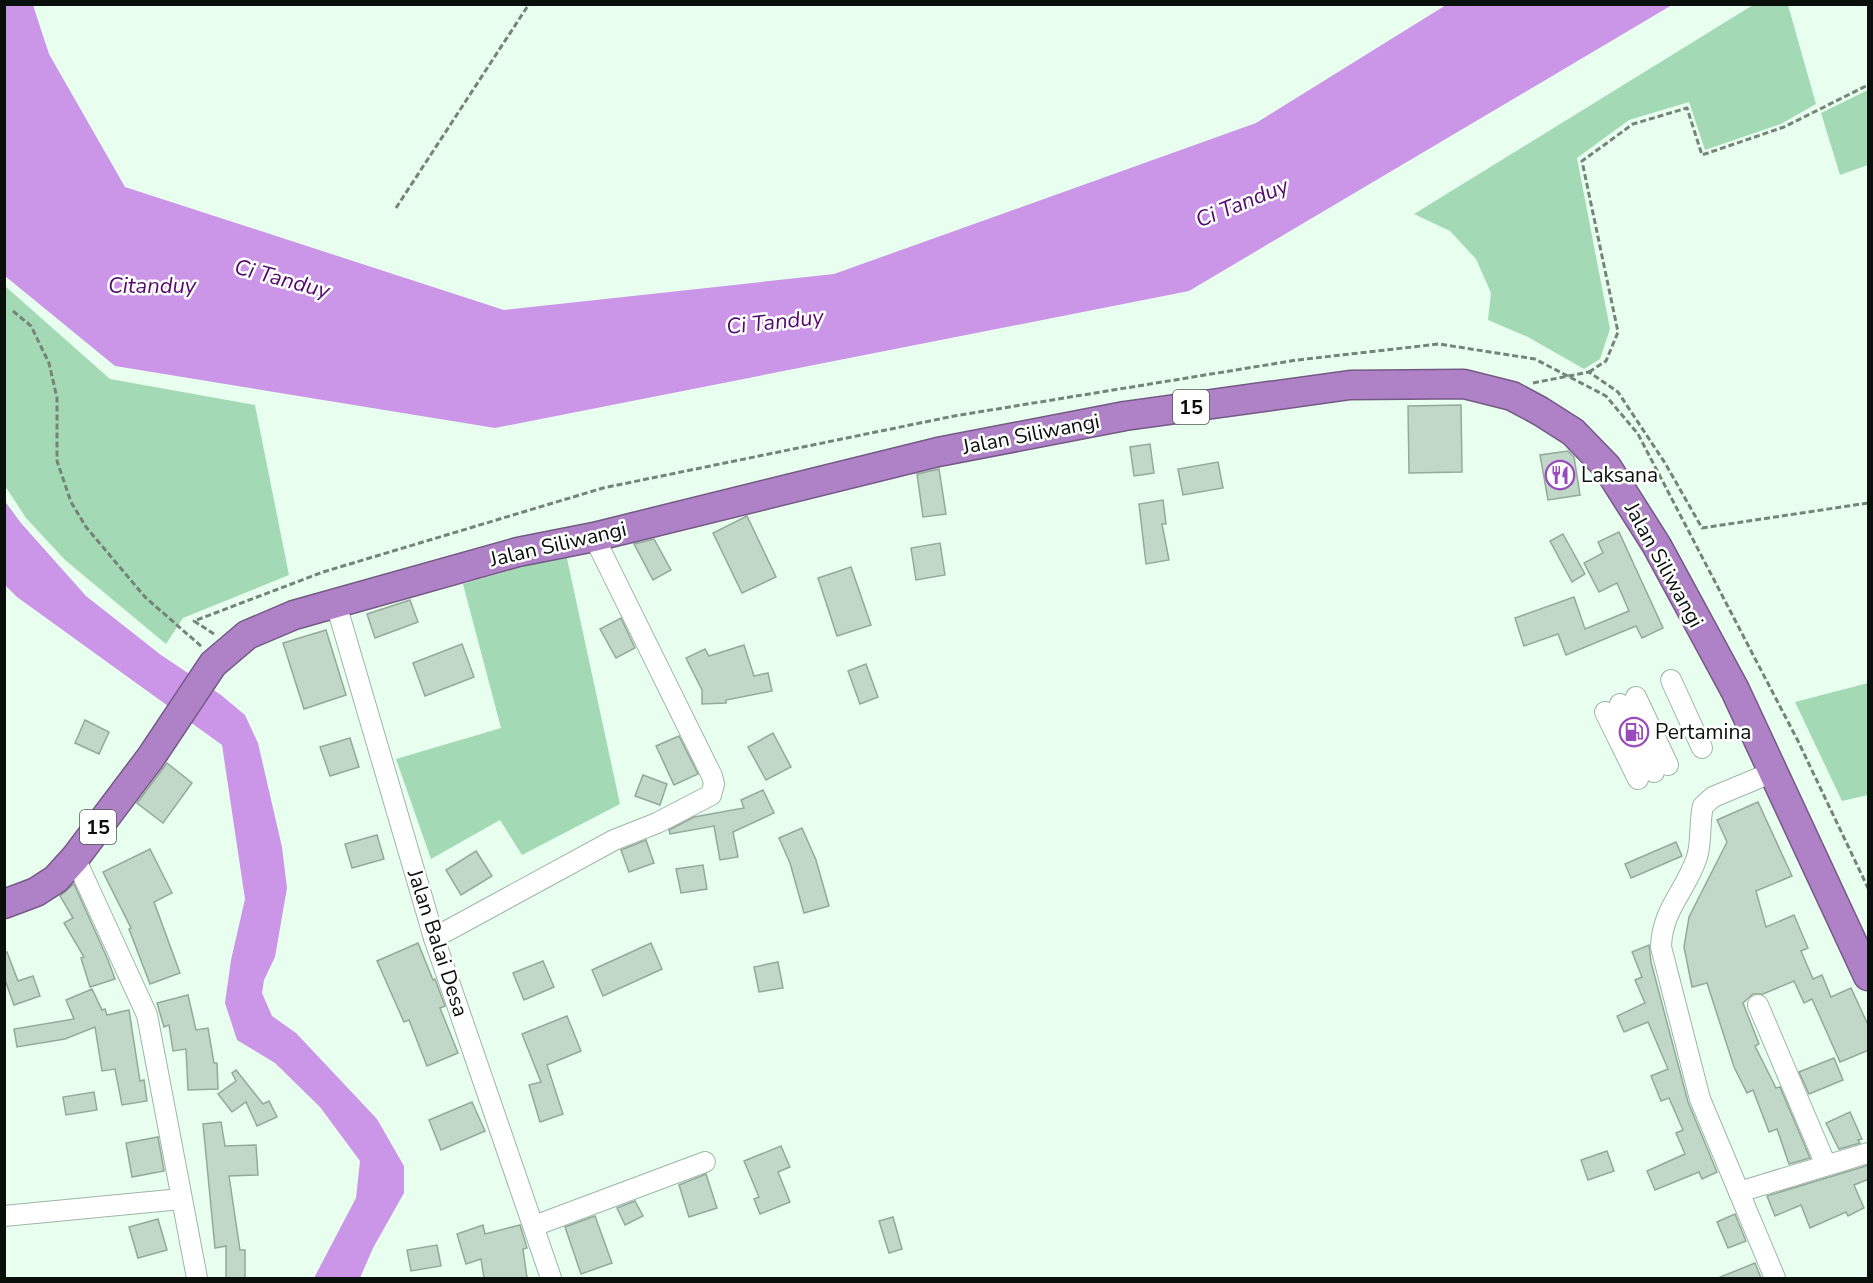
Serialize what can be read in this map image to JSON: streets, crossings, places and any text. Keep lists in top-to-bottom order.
{
  "streets": {
    "highway": ["15", "Jalan Siliwangi"],
    "street": ["Jalan Balai Desa"]
  },
  "crossings": [
    ["Jalan Siliwangi", "Jalan Balai Desa"]
  ],
  "water": ["Ci Tanduy", "Citanduy"],
  "places": {
    "restaurant": ["Laksana"],
    "fuel station": ["Pertamina"]
  }
}
